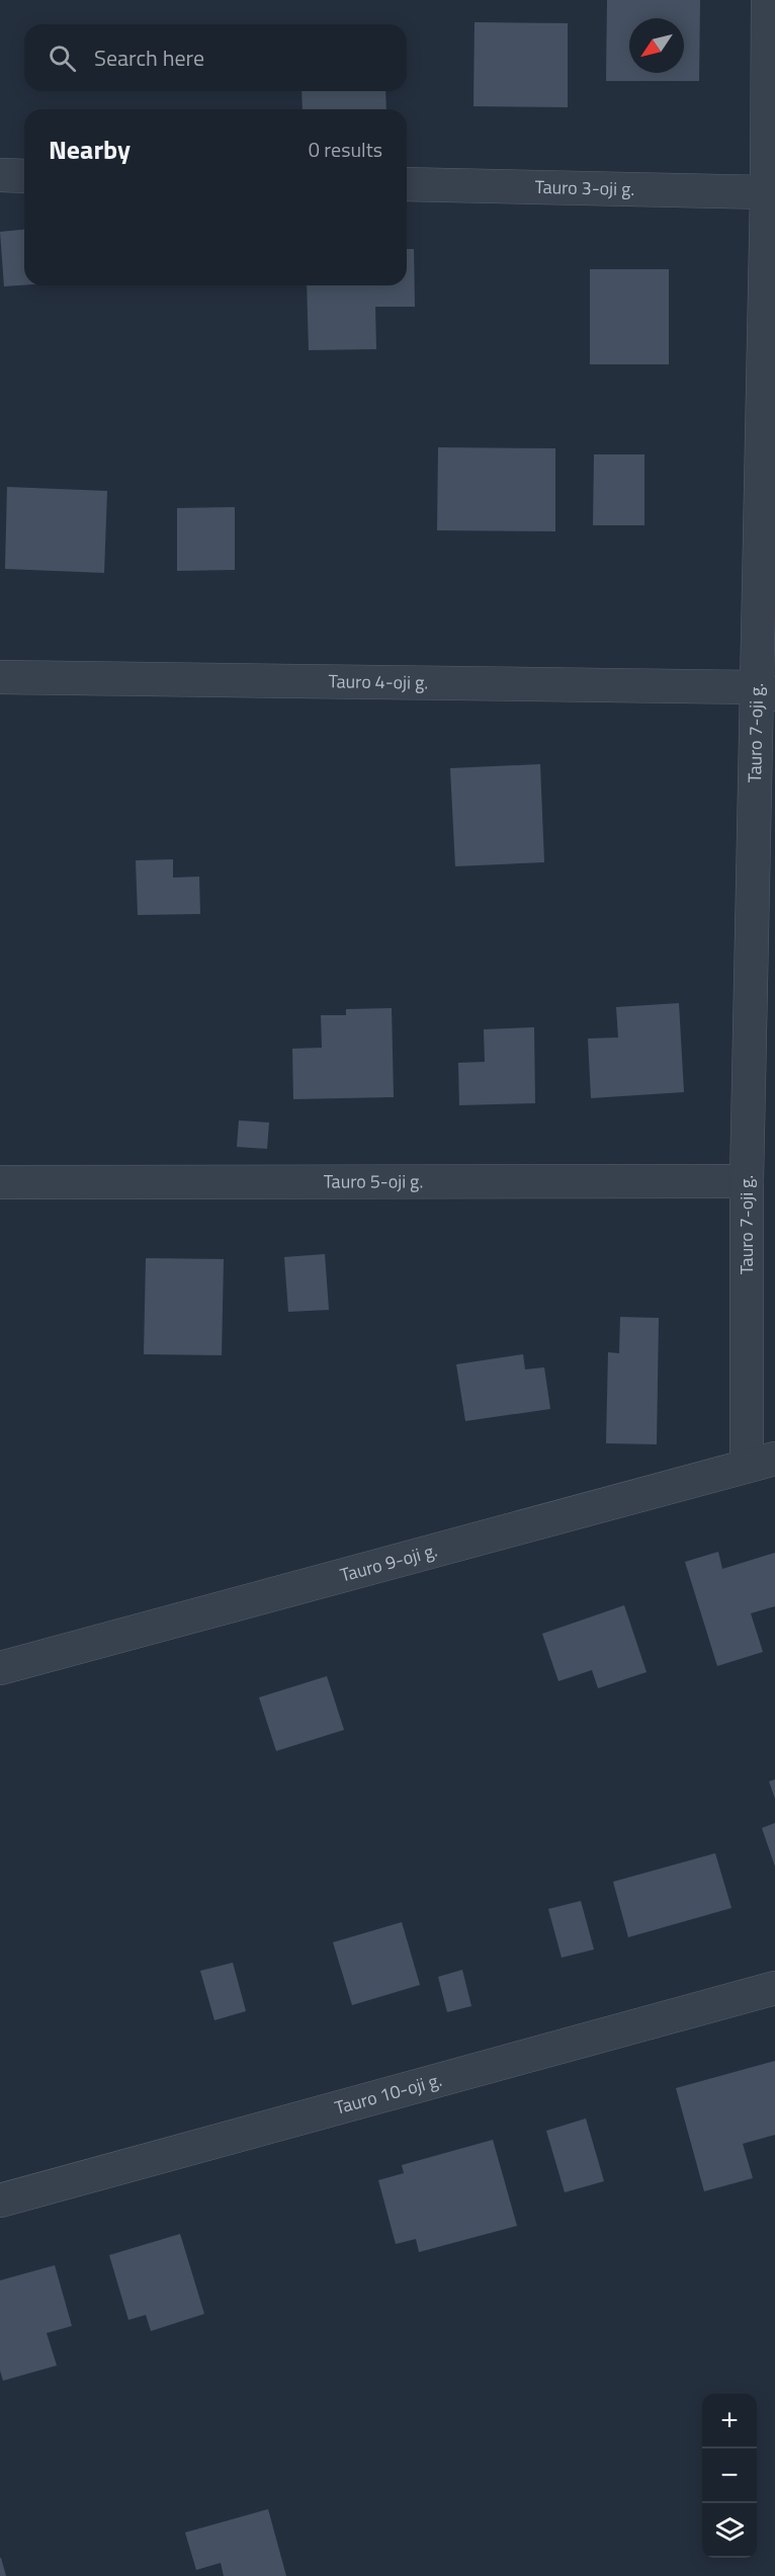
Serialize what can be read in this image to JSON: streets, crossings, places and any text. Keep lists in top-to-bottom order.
{
  "streets": {
    "street": [
      "Tauro 3-oji g.",
      "Tauro 4-oji g.",
      "Tauro 7-oji g.",
      "Tauro 5-oji g.",
      "Tauro 9-oji g.",
      "Tauro 10-oji g."
    ]
  },
  "crossings": [
    ["Tauro 3-oji g.", "Tauro 7-oji g."],
    ["Tauro 4-oji g.", "Tauro 7-oji g."],
    ["Tauro 7-oji g.", "Tauro 5-oji g."],
    ["Tauro 7-oji g.", "Tauro 9-oji g."]
  ],
  "north": "bottom left",
  "page": {
    "search": "Search here",
    "heading": ["Nearby", "0 results"],
    "map_buttons": ["+", "−"]
  }
}
